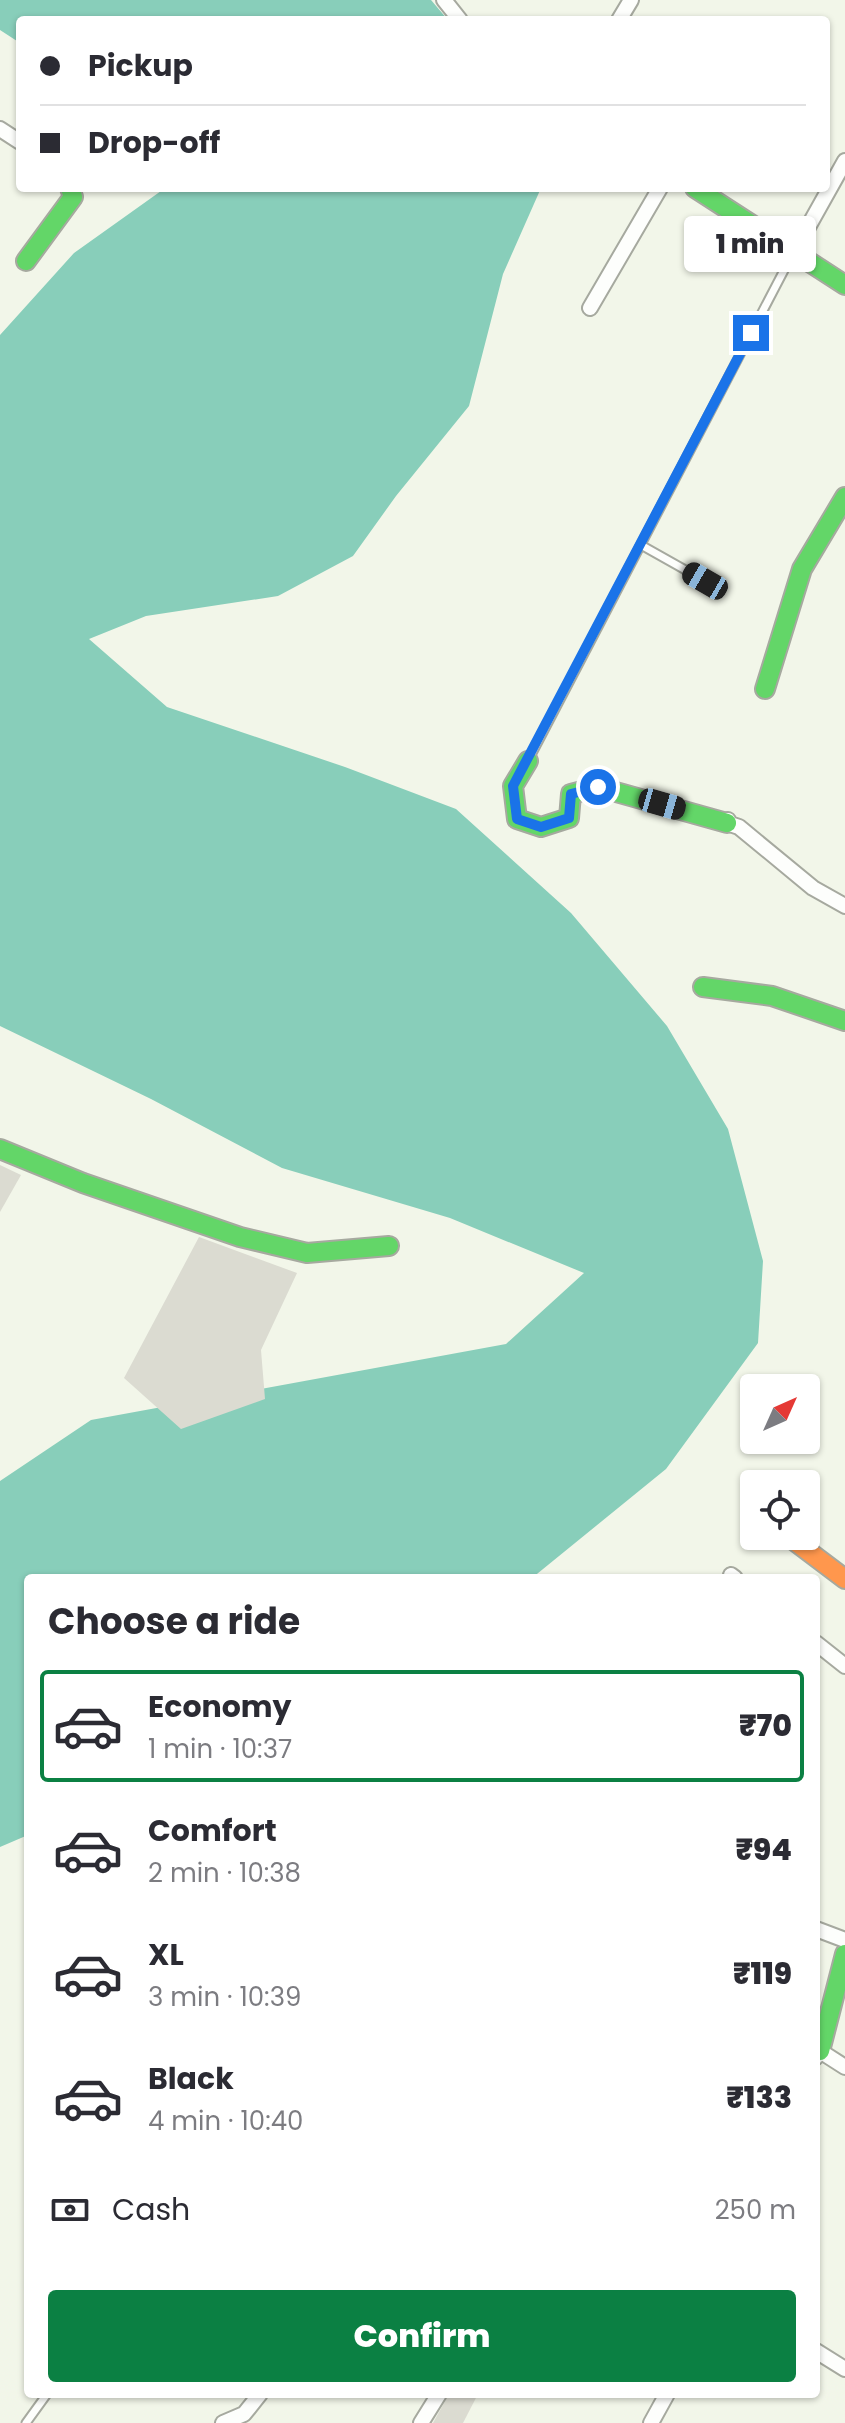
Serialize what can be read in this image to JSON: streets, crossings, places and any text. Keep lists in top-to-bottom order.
{
  "north": "top right",
  "page": {
    "banner": ["Pickup", "Drop-off"],
    "bubble": "1 min",
    "heading": "Choose a ride",
    "list": [
      {
        "name": "Economy",
        "note": "1 min · 10:37",
        "value": "₹70"
      },
      {
        "name": "Comfort",
        "note": "2 min · 10:38",
        "value": "₹94"
      },
      {
        "name": "XL",
        "note": "3 min · 10:39",
        "value": "₹119"
      },
      {
        "name": "Black",
        "note": "4 min · 10:40",
        "value": "₹133"
      }
    ],
    "pay": ["Cash", "250 m"],
    "buttons": "Confirm"
  }
}
